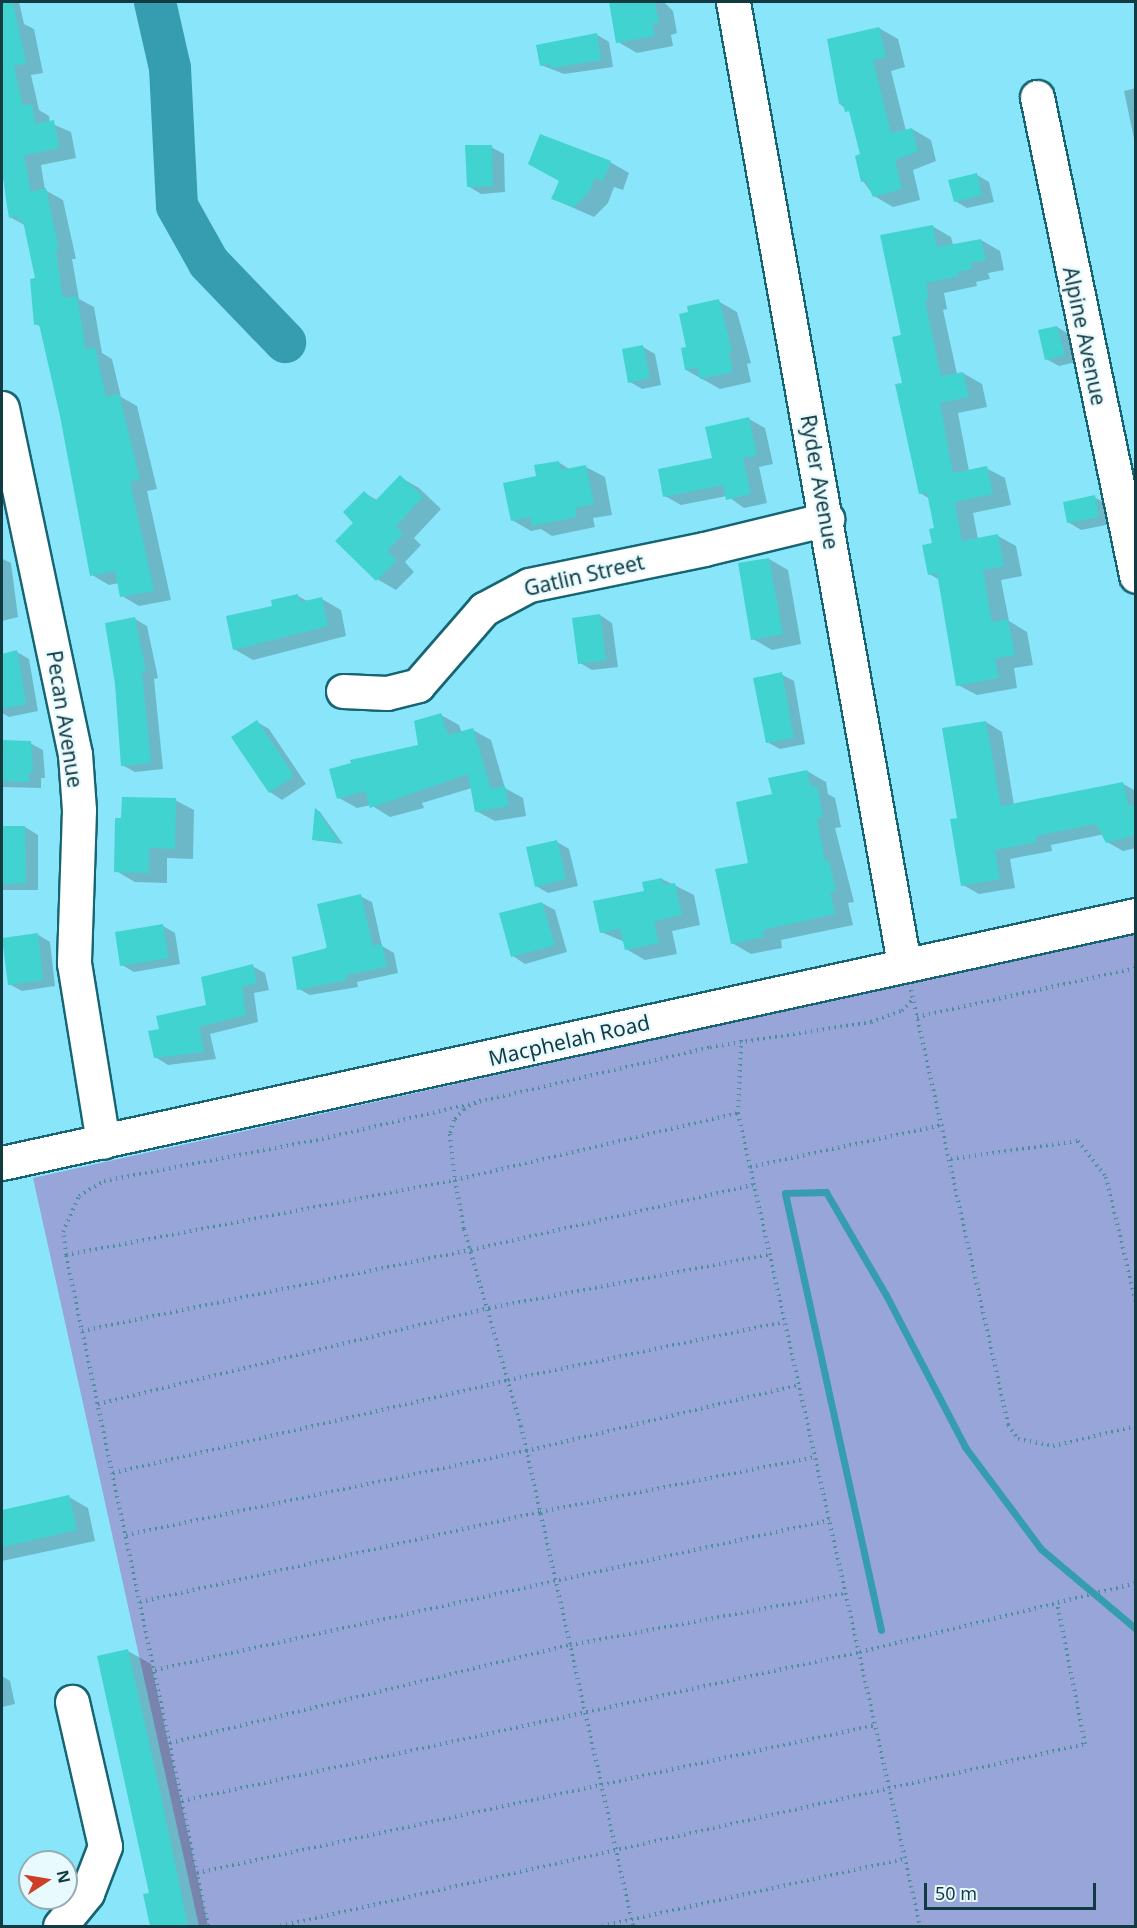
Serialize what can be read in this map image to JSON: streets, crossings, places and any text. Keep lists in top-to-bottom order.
{
  "streets": {
    "street": [
      "Alpine Avenue",
      "Ryder Avenue",
      "Gatlin Street",
      "Pecan Avenue",
      "Macphelah Road"
    ]
  },
  "crossings": [
    ["Ryder Avenue", "Gatlin Street"],
    ["Ryder Avenue", "Macphelah Road"],
    ["Pecan Avenue", "Macphelah Road"]
  ],
  "scale_bar": "50 m",
  "north": "right"
}
